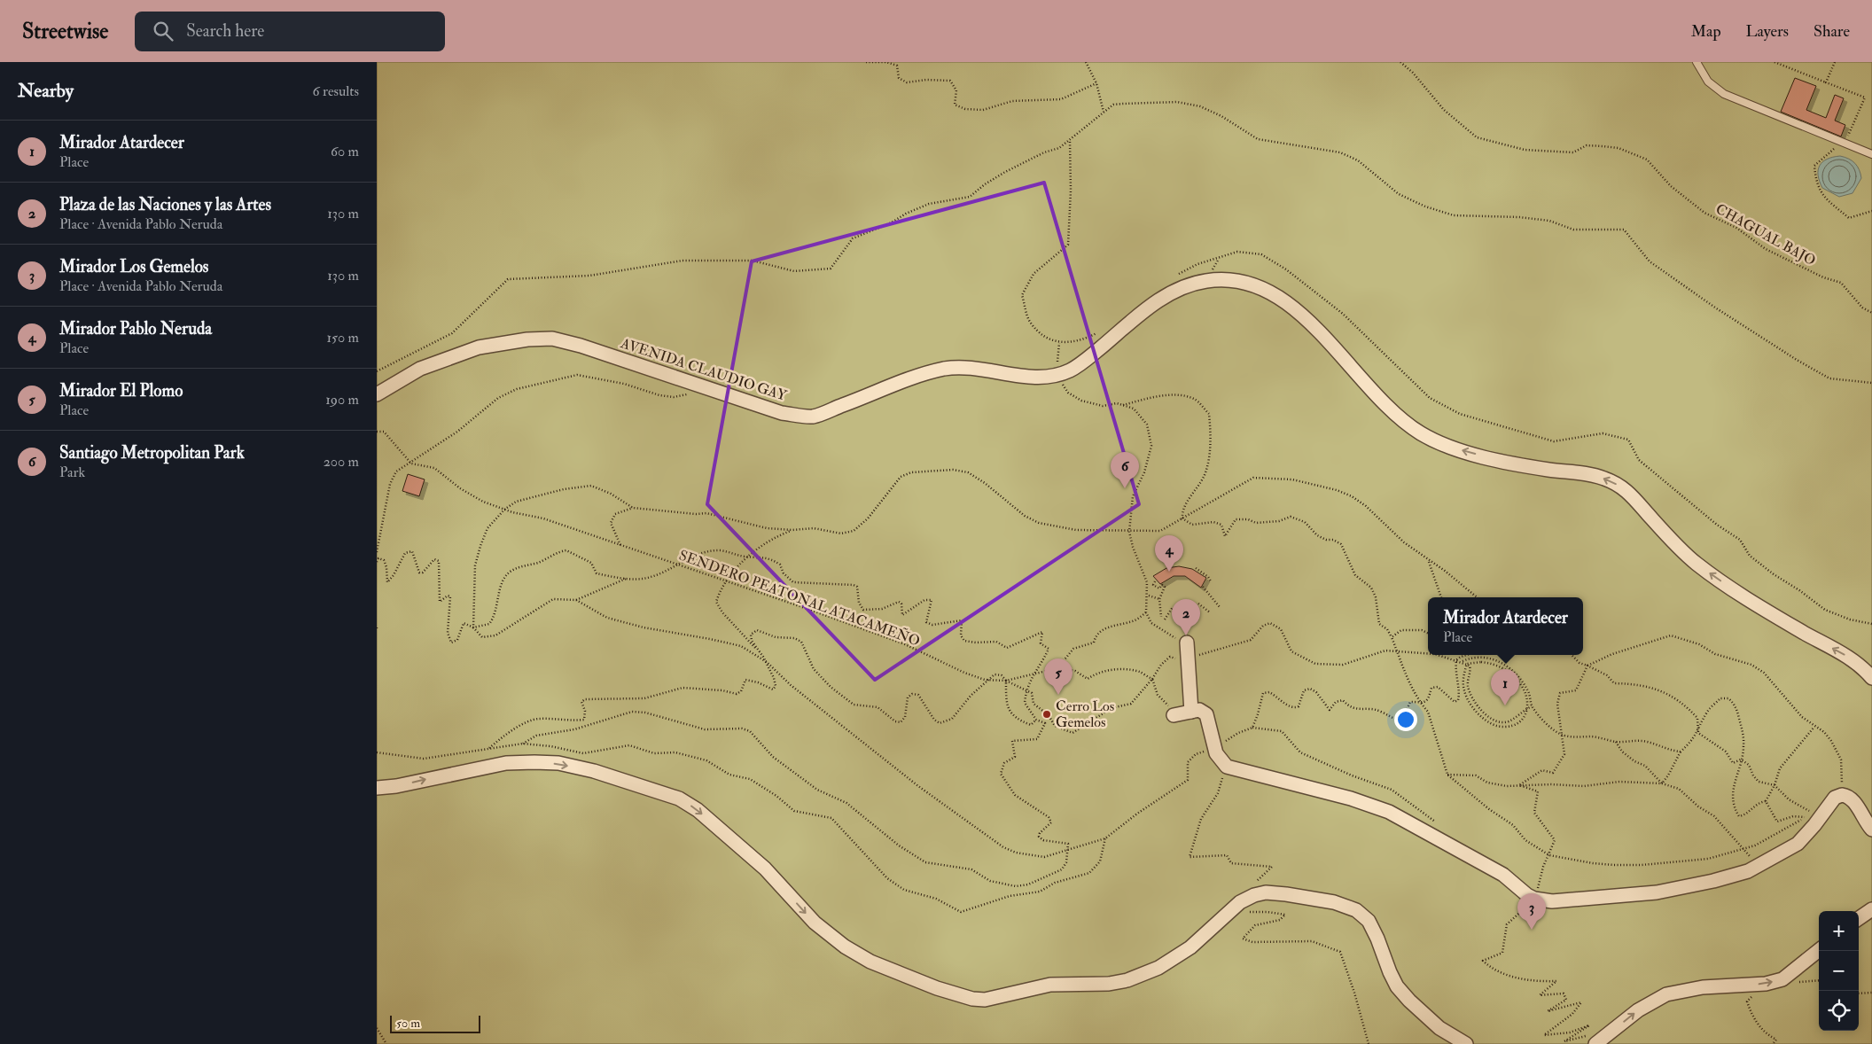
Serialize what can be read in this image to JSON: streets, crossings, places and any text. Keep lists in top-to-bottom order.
{
  "streets": {
    "street": ["AVENIDA CLAUDIO GAY"],
    "path": ["CHAGUAL BAJO", "SENDERO PEATONAL ATACAMEÑO"]
  },
  "one_way": ["AVENIDA CLAUDIO GAY"],
  "places": ["Cerro Los Gemelos"],
  "scale_bar": "50 m",
  "page": {
    "header": "Streetwise",
    "search": "Search here",
    "nav": ["Map", "Layers", "Share"],
    "heading": ["Nearby", "6 results"],
    "list": [
      {
        "mark": "1",
        "name": "Mirador Atardecer",
        "note": "Place",
        "value": "60 m"
      },
      {
        "mark": "2",
        "name": "Plaza de las Naciones y las Artes",
        "note": "Place · Avenida Pablo Neruda",
        "value": "130 m"
      },
      {
        "mark": "3",
        "name": "Mirador Los Gemelos",
        "note": "Place · Avenida Pablo Neruda",
        "value": "130 m"
      },
      {
        "mark": "4",
        "name": "Mirador Pablo Neruda",
        "note": "Place",
        "value": "150 m"
      },
      {
        "mark": "5",
        "name": "Mirador El Plomo",
        "note": "Place",
        "value": "190 m"
      },
      {
        "mark": "6",
        "name": "Santiago Metropolitan Park",
        "note": "Park",
        "value": "200 m"
      }
    ],
    "pins": [
      "6",
      "4",
      "2",
      "5",
      "1",
      "3"
    ],
    "popup": ["Mirador Atardecer", "Place"],
    "map_buttons": ["+", "−"],
    "scale": "50 m"
  }
}
